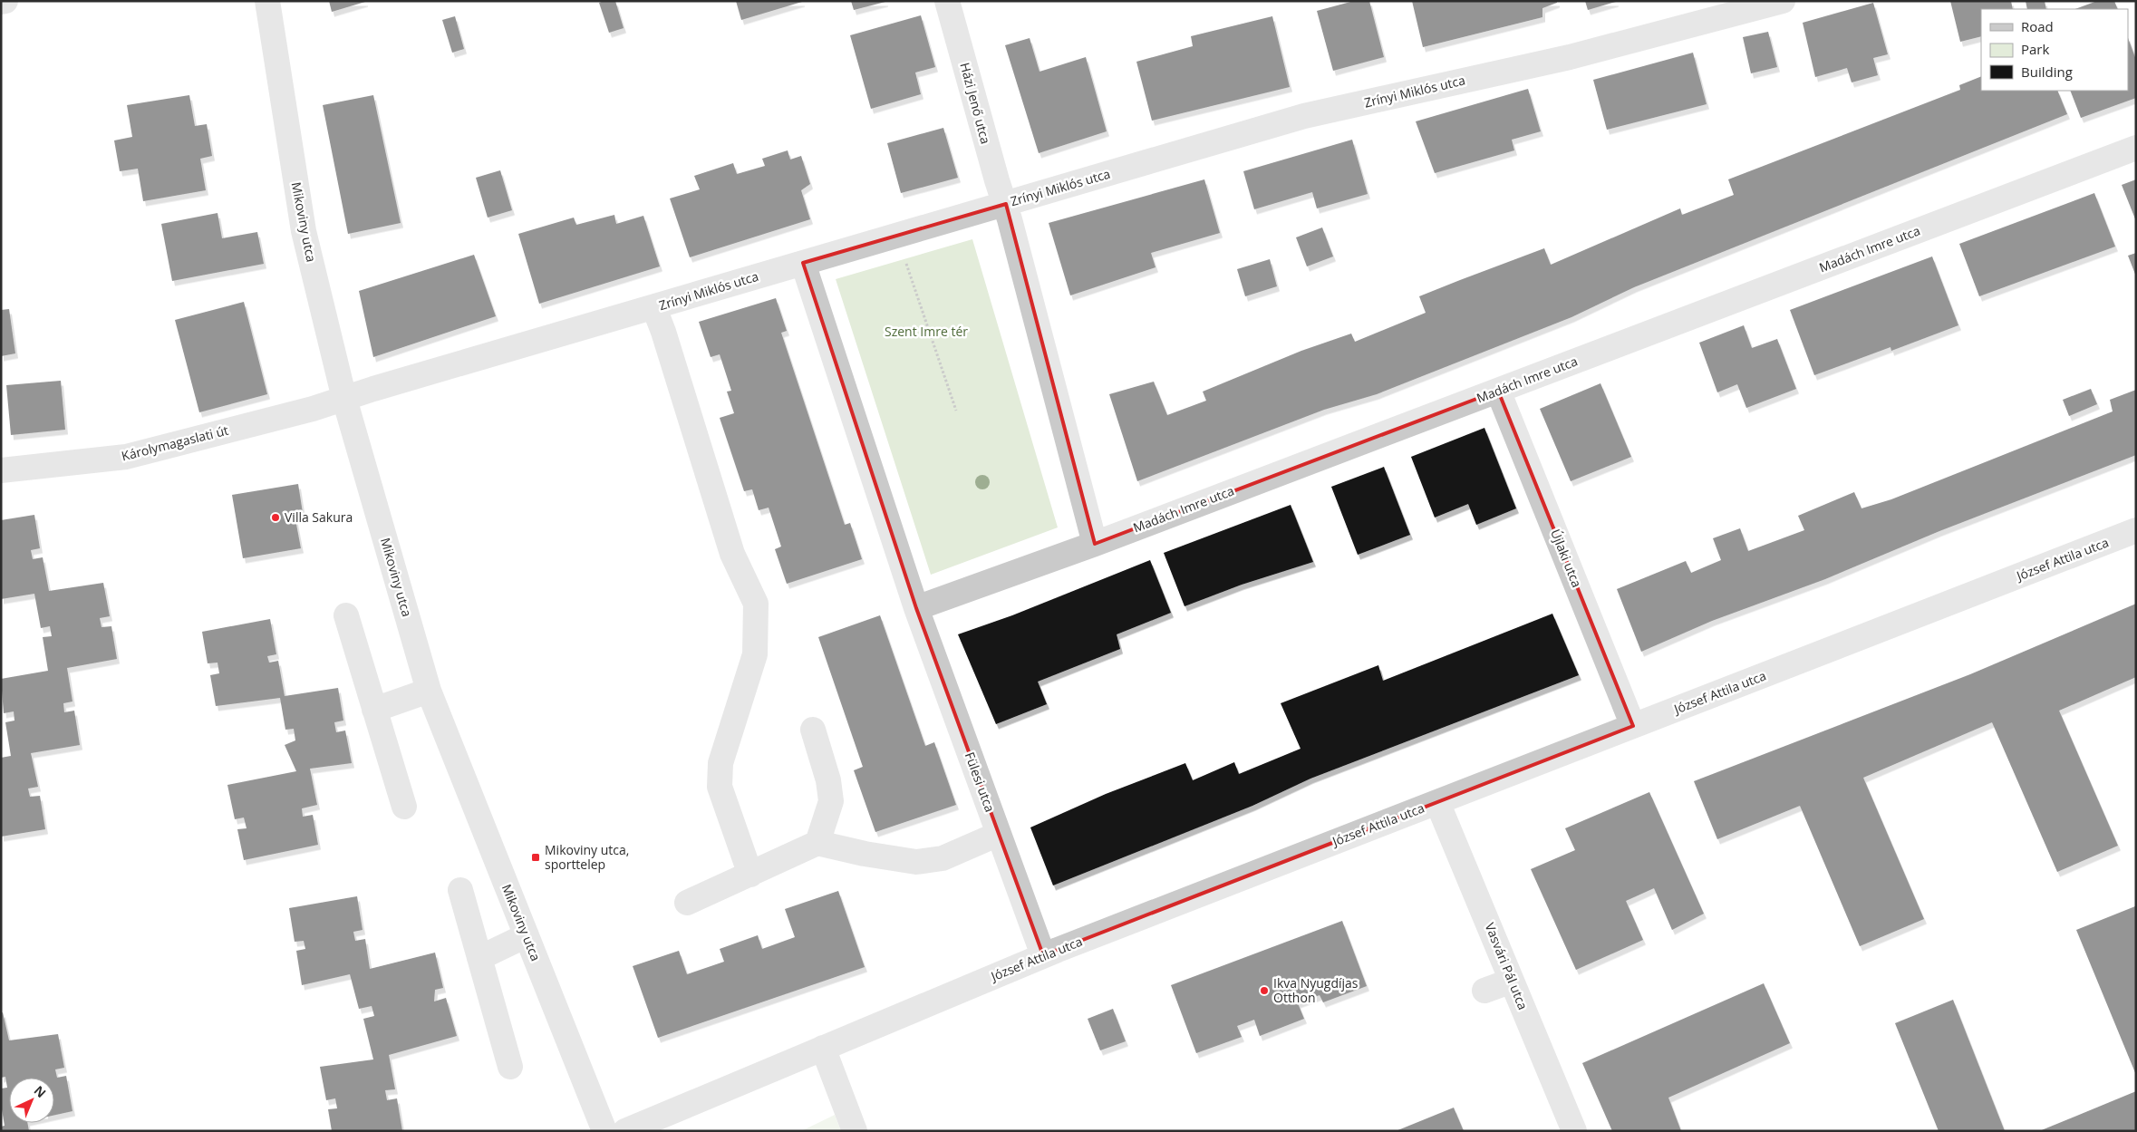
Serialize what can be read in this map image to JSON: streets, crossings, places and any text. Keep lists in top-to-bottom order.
{
  "streets": {
    "street": [
      "Zrínyi Miklós utca",
      "Házi Jenő utca",
      "Mikoviny utca",
      "Madách Imre utca",
      "Károlymagaslati út",
      "Újlaki utca",
      "József Attila utca",
      "Fülesi utca",
      "Vasvári Pál utca"
    ]
  },
  "crossings": [
    ["Zrínyi Miklós utca", "Házi Jenő utca"],
    ["Zrínyi Miklós utca", "Mikoviny utca"],
    ["Zrínyi Miklós utca", "Károlymagaslati út"],
    ["Mikoviny utca", "Károlymagaslati út"],
    ["Madách Imre utca", "Újlaki utca"],
    ["Madách Imre utca", "Fülesi utca"],
    ["Újlaki utca", "József Attila utca"],
    ["József Attila utca", "Fülesi utca"],
    ["József Attila utca", "Vasvári Pál utca"]
  ],
  "parks": ["Szent Imre tér"],
  "places": {
    "other": ["Villa Sakura", "Ikva Nyugdíjas Otthon"],
    "transit": ["Mikoviny utca, sporttelep"]
  },
  "legend": ["Road", "Park", "Building"],
  "north": "top right"
}
